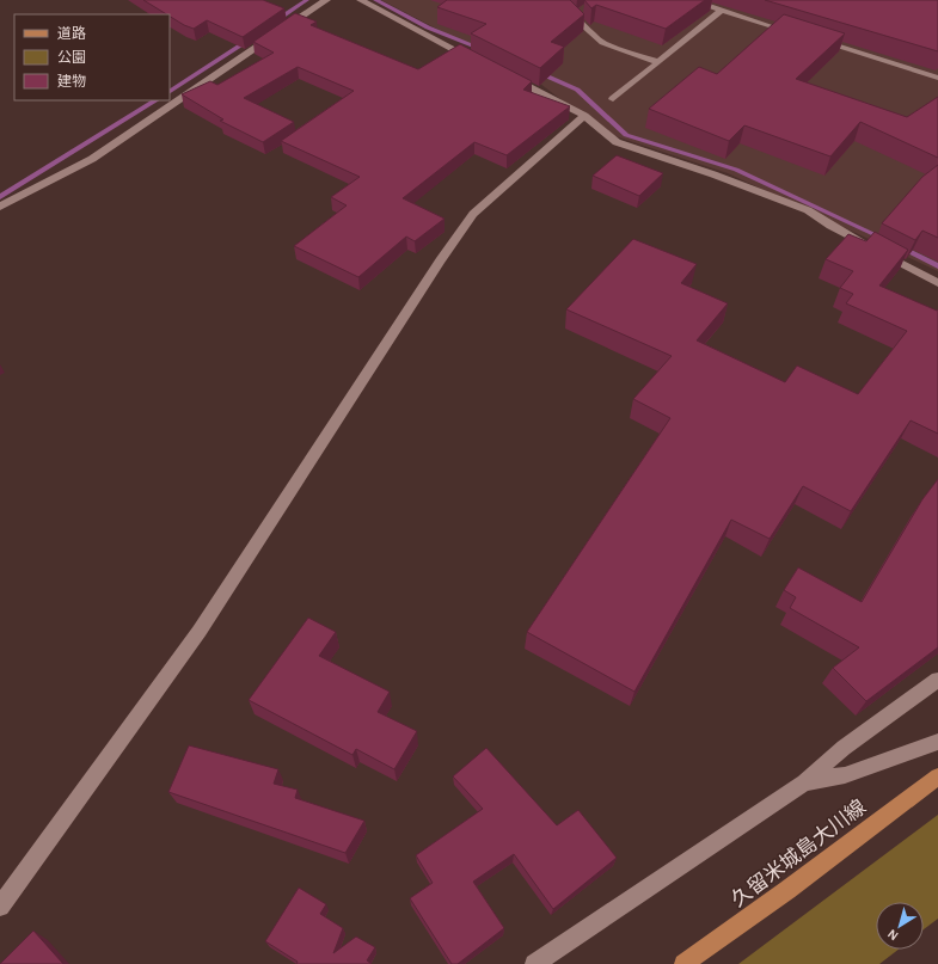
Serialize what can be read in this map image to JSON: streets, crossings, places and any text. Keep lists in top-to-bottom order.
{
  "streets": {
    "main road": ["久留米城島大川線"]
  },
  "legend": ["道路", "公園", "建物"],
  "north": "bottom left"
}
